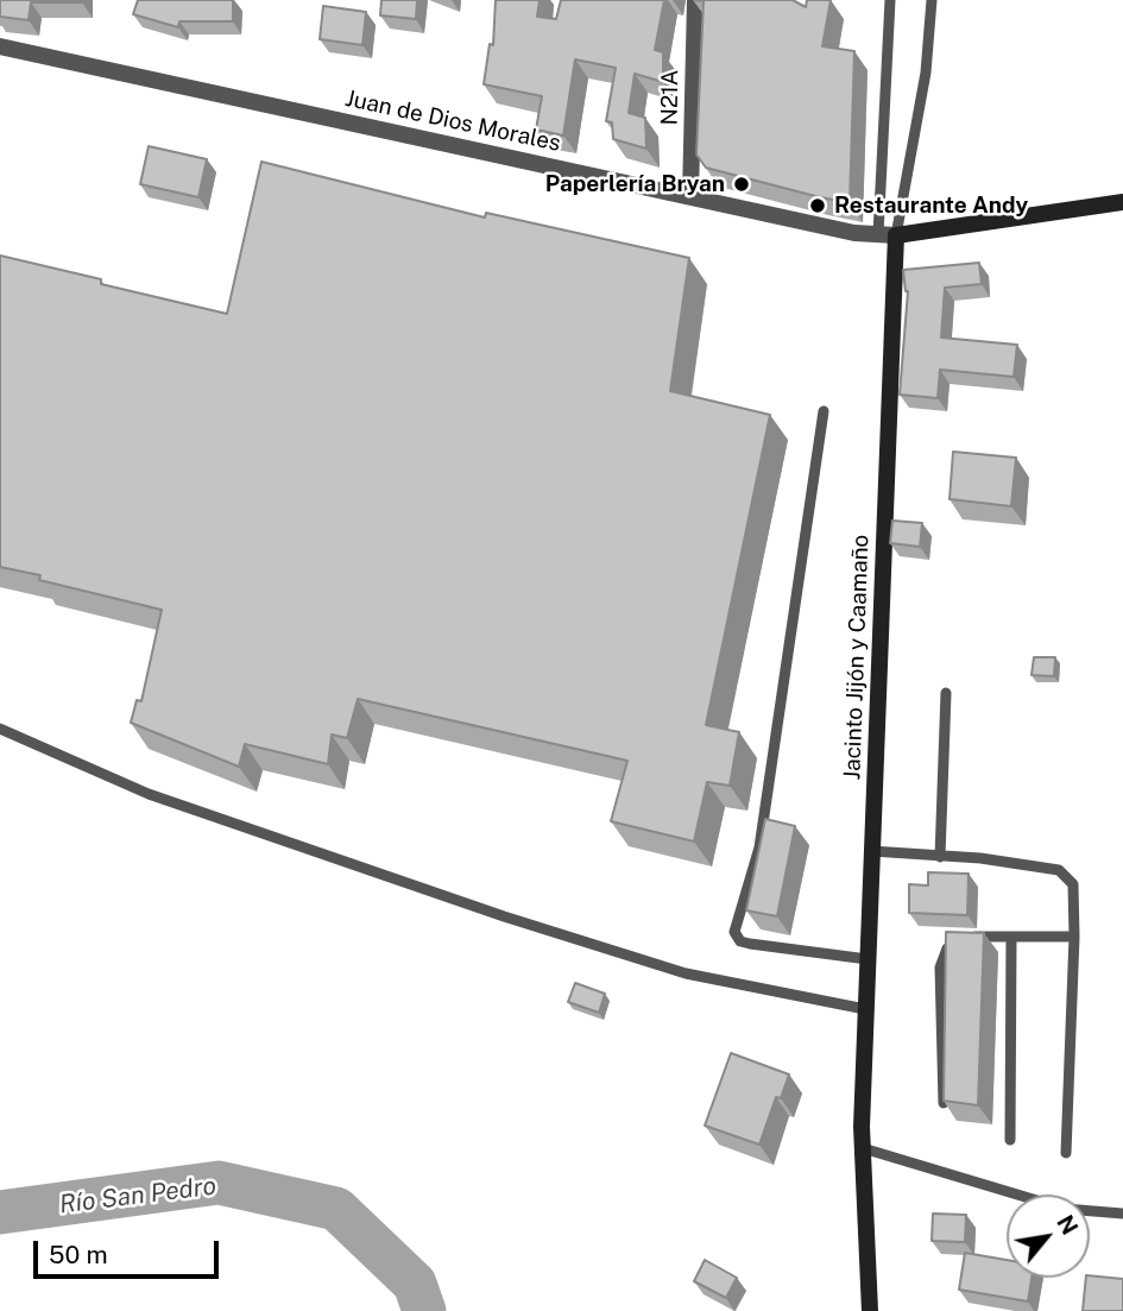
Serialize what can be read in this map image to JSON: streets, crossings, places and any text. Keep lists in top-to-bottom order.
{
  "streets": {
    "street": ["N21A", "Juan de Dios Morales", "Jacinto Jijón y Caamaño"]
  },
  "crossings": [
    ["N21A", "Juan de Dios Morales"],
    ["Juan de Dios Morales", "Jacinto Jijón y Caamaño"]
  ],
  "water": ["Río San Pedro"],
  "places": ["Paperlería Bryan", "Restaurante Andy"],
  "scale_bar": "50 m",
  "north": "top right"
}
